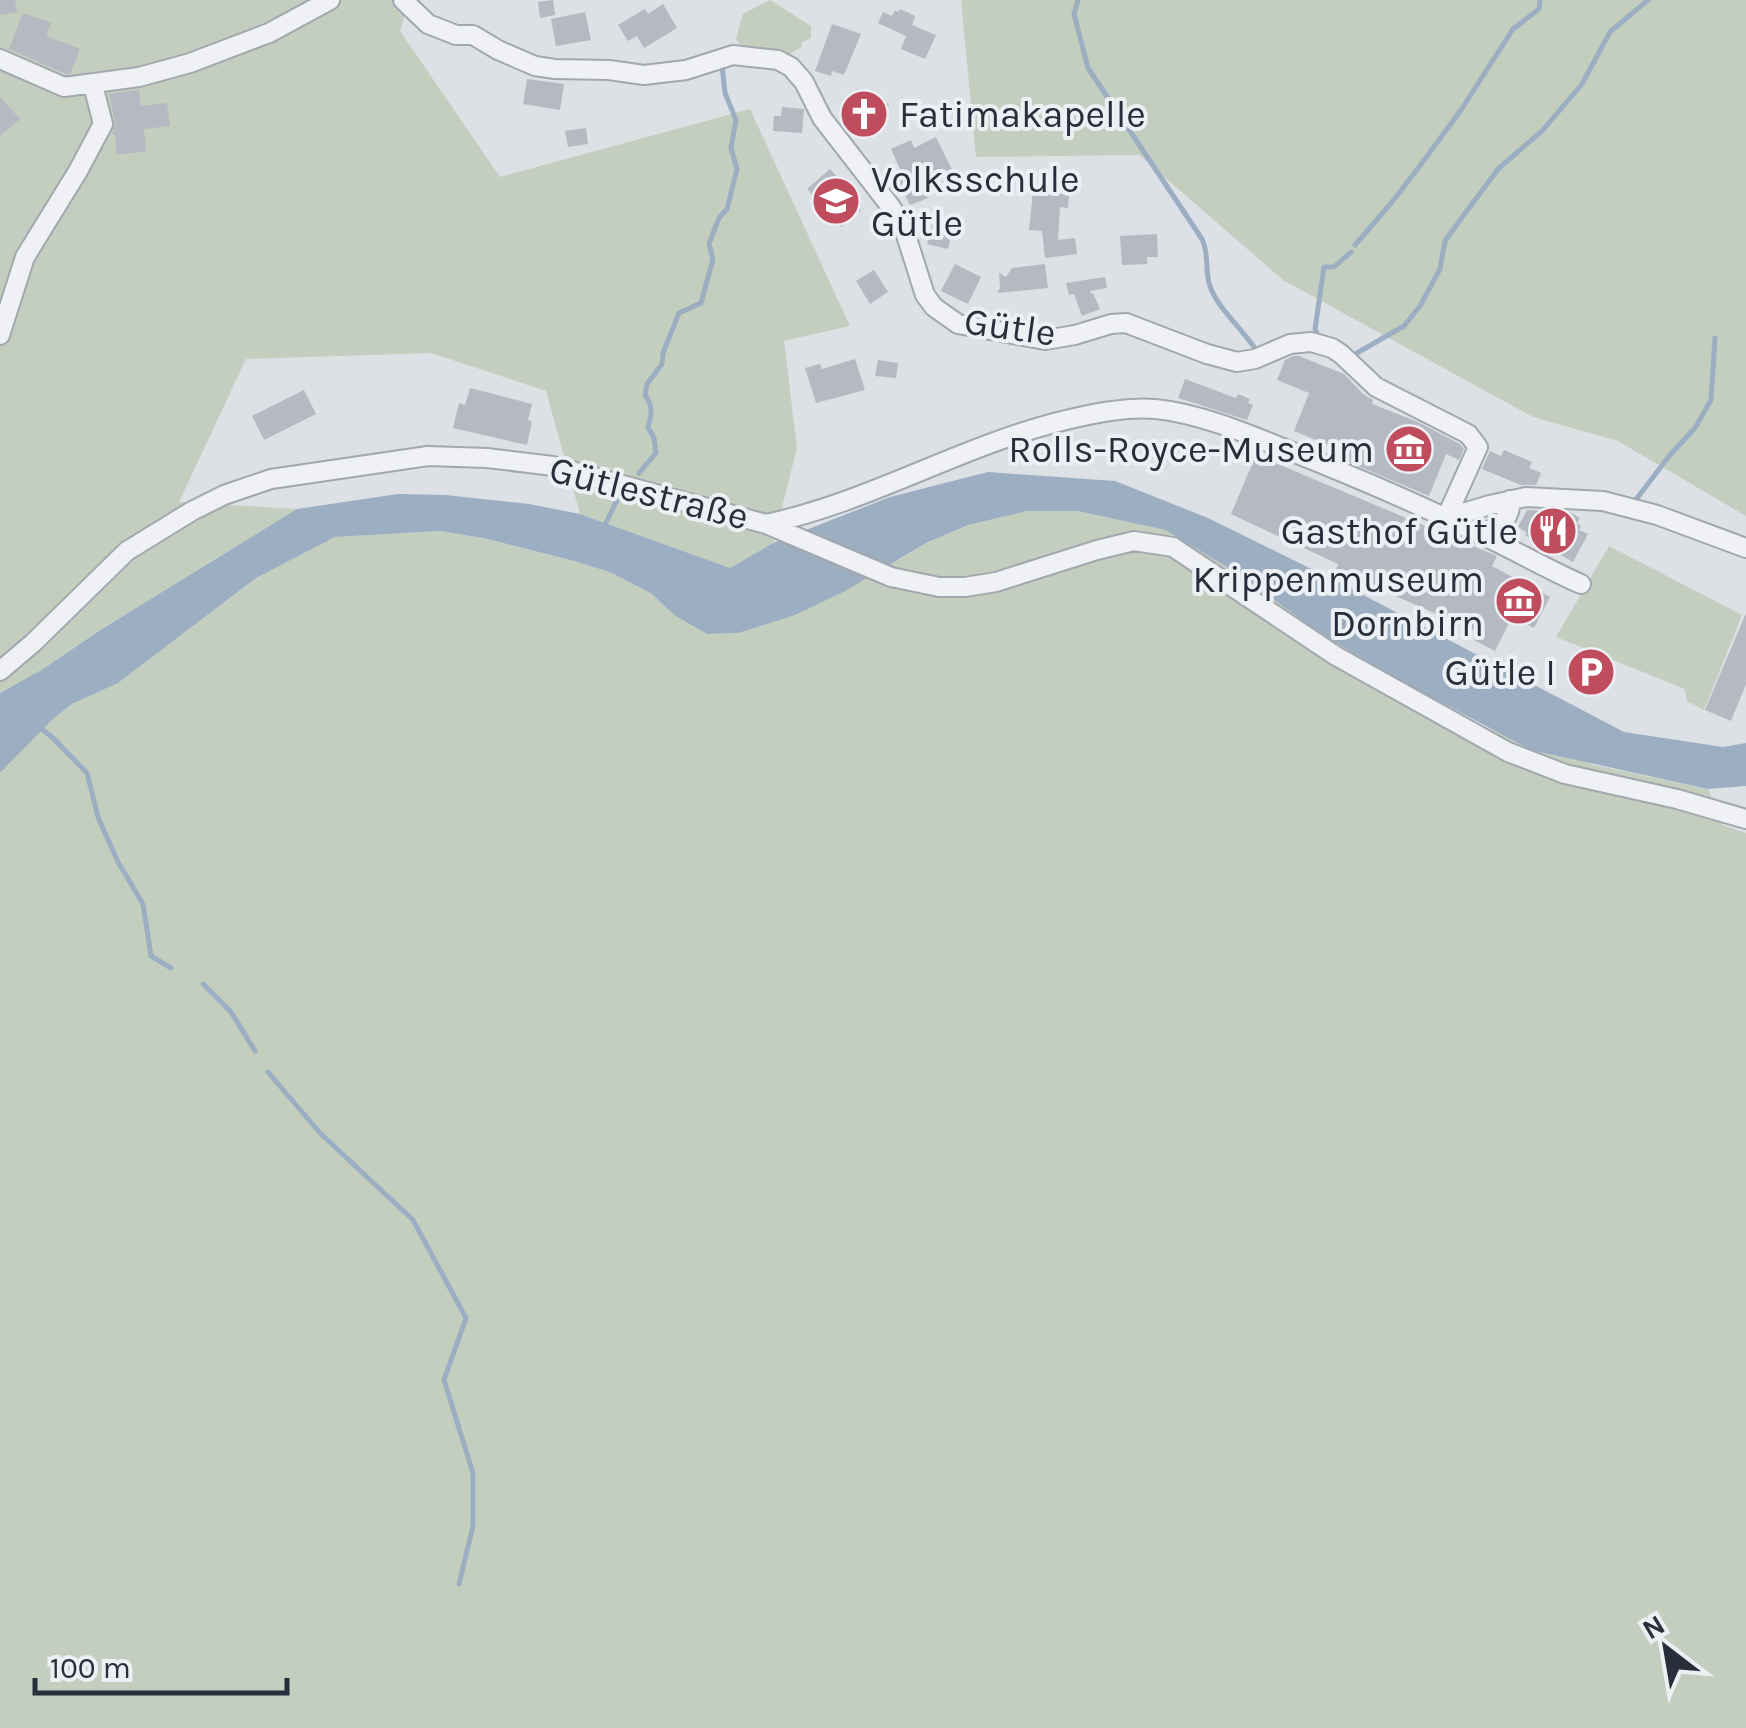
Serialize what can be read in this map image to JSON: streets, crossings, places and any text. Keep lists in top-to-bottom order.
{
  "streets": {
    "street": ["Gütle", "Gütlestraße"]
  },
  "crossings": [
    ["Gütle", "Gütlestraße"]
  ],
  "places": {
    "church": ["Fatimakapelle"],
    "school or university": ["Volksschule Gütle"],
    "museum": ["Rolls-Royce-Museum", "Krippenmuseum Dornbirn"],
    "restaurant": ["Gasthof Gütle"],
    "parking": ["Gütle I"]
  },
  "scale_bar": "100 m",
  "north": "top left"
}
